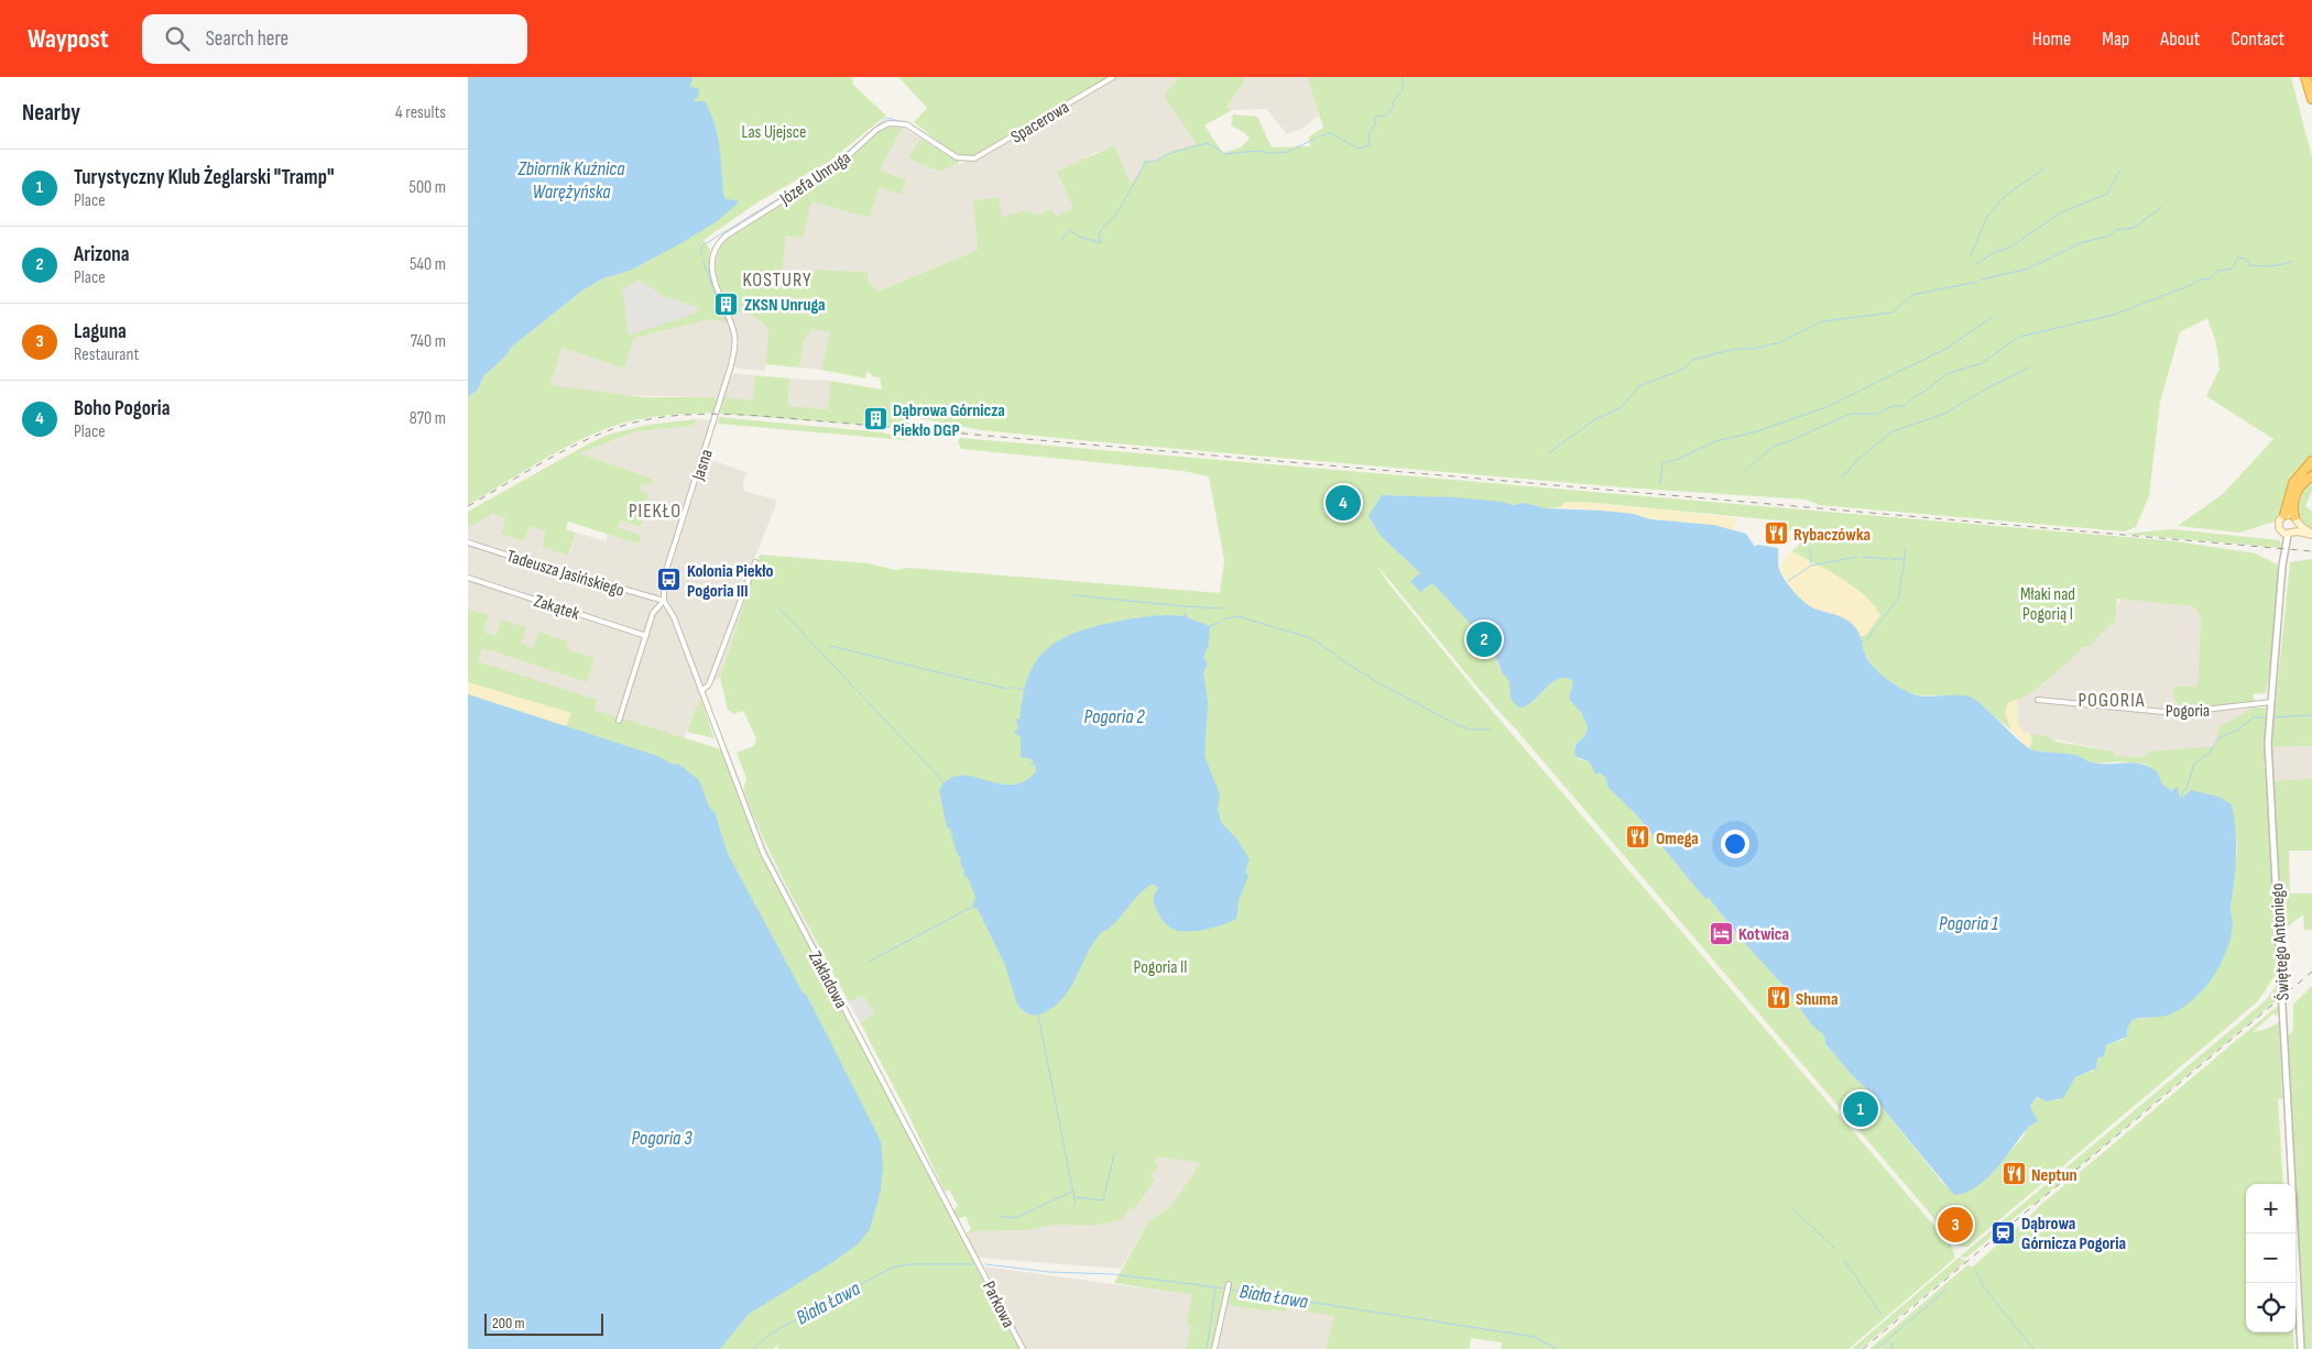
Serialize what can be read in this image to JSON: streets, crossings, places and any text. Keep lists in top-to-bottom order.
{
  "streets": {
    "street": [
      "Spacerowa",
      "Józefa Unruga",
      "Jasna",
      "Tadeusza Jasińskiego",
      "Zakątek",
      "Pogoria",
      "Świętego Antoniego",
      "Zakładowa",
      "Parkowa"
    ]
  },
  "crossings": [
    ["Spacerowa", "Józefa Unruga"],
    ["Józefa Unruga", "Jasna"],
    ["Jasna", "Tadeusza Jasińskiego"],
    ["Jasna", "Zakątek"],
    ["Jasna", "Zakładowa"],
    ["Tadeusza Jasińskiego", "Zakładowa"],
    ["Pogoria", "Świętego Antoniego"],
    ["Zakładowa", "Parkowa"]
  ],
  "districts": ["KOSTURY", "PIEKŁO", "POGORIA"],
  "water": [
    "Zbiornik Kuźnica Warężyńska",
    "Pogoria 2",
    "Pogoria 1",
    "Pogoria 3",
    "Biała Ława"
  ],
  "parks": ["Las Ujejsce", "Młaki nad Pogorią I", "Pogoria II"],
  "places": {
    "building": ["ZKSN Unruga", "Dąbrowa Górnicza Piekło DGP"],
    "restaurant": [
      "Rybaczówka",
      "Omega",
      "Shuma",
      "Neptun"
    ],
    "bus stop": ["Kolonia Piekło Pogoria III"],
    "hotel": ["Kotwica"],
    "station": ["Dąbrowa Górnicza Pogoria"]
  },
  "scale_bar": "200 m",
  "page": {
    "header": "Waypost",
    "search": "Search here",
    "nav": [
      "Home",
      "Map",
      "About",
      "Contact"
    ],
    "heading": ["Nearby", "4 results"],
    "list": [
      {
        "mark": "1",
        "name": "Turystyczny Klub Żeglarski \"Tramp\"",
        "note": "Place",
        "value": "500 m"
      },
      {
        "mark": "2",
        "name": "Arizona",
        "note": "Place",
        "value": "540 m"
      },
      {
        "mark": "3",
        "name": "Laguna",
        "note": "Restaurant",
        "value": "740 m"
      },
      {
        "mark": "4",
        "name": "Boho Pogoria",
        "note": "Place",
        "value": "870 m"
      }
    ],
    "pins": [
      "4",
      "2",
      "1",
      "3"
    ],
    "map_buttons": ["+", "−"],
    "scale": "200 m"
  }
}
